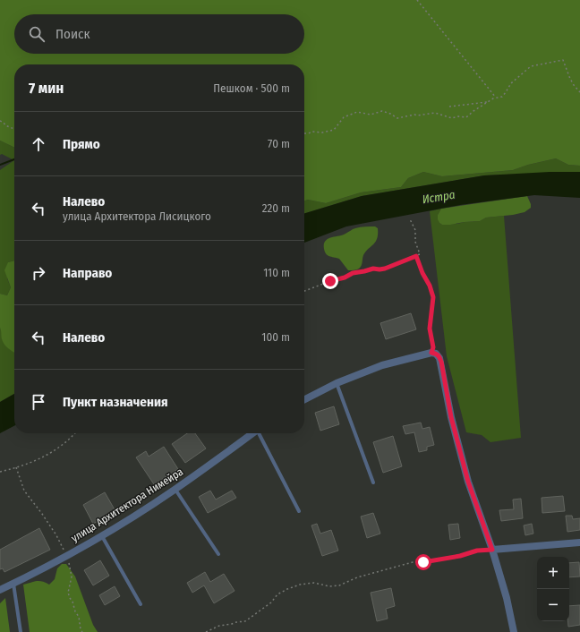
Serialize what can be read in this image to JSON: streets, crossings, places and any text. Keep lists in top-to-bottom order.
{
  "streets": {
    "street": ["улица Архитектора Нимейра"]
  },
  "water": ["Истра"],
  "page": {
    "search": "Поиск",
    "heading": ["7 мин", "Пешком · 500 m"],
    "list": [
      ["Прямо", "70 m"],
      ["Налево", "улица Архитектора Лисицкого", "220 m"],
      ["Направо", "110 m"],
      ["Налево", "100 m"],
      "Пункт назначения"
    ],
    "map_buttons": ["+", "−"]
  }
}
